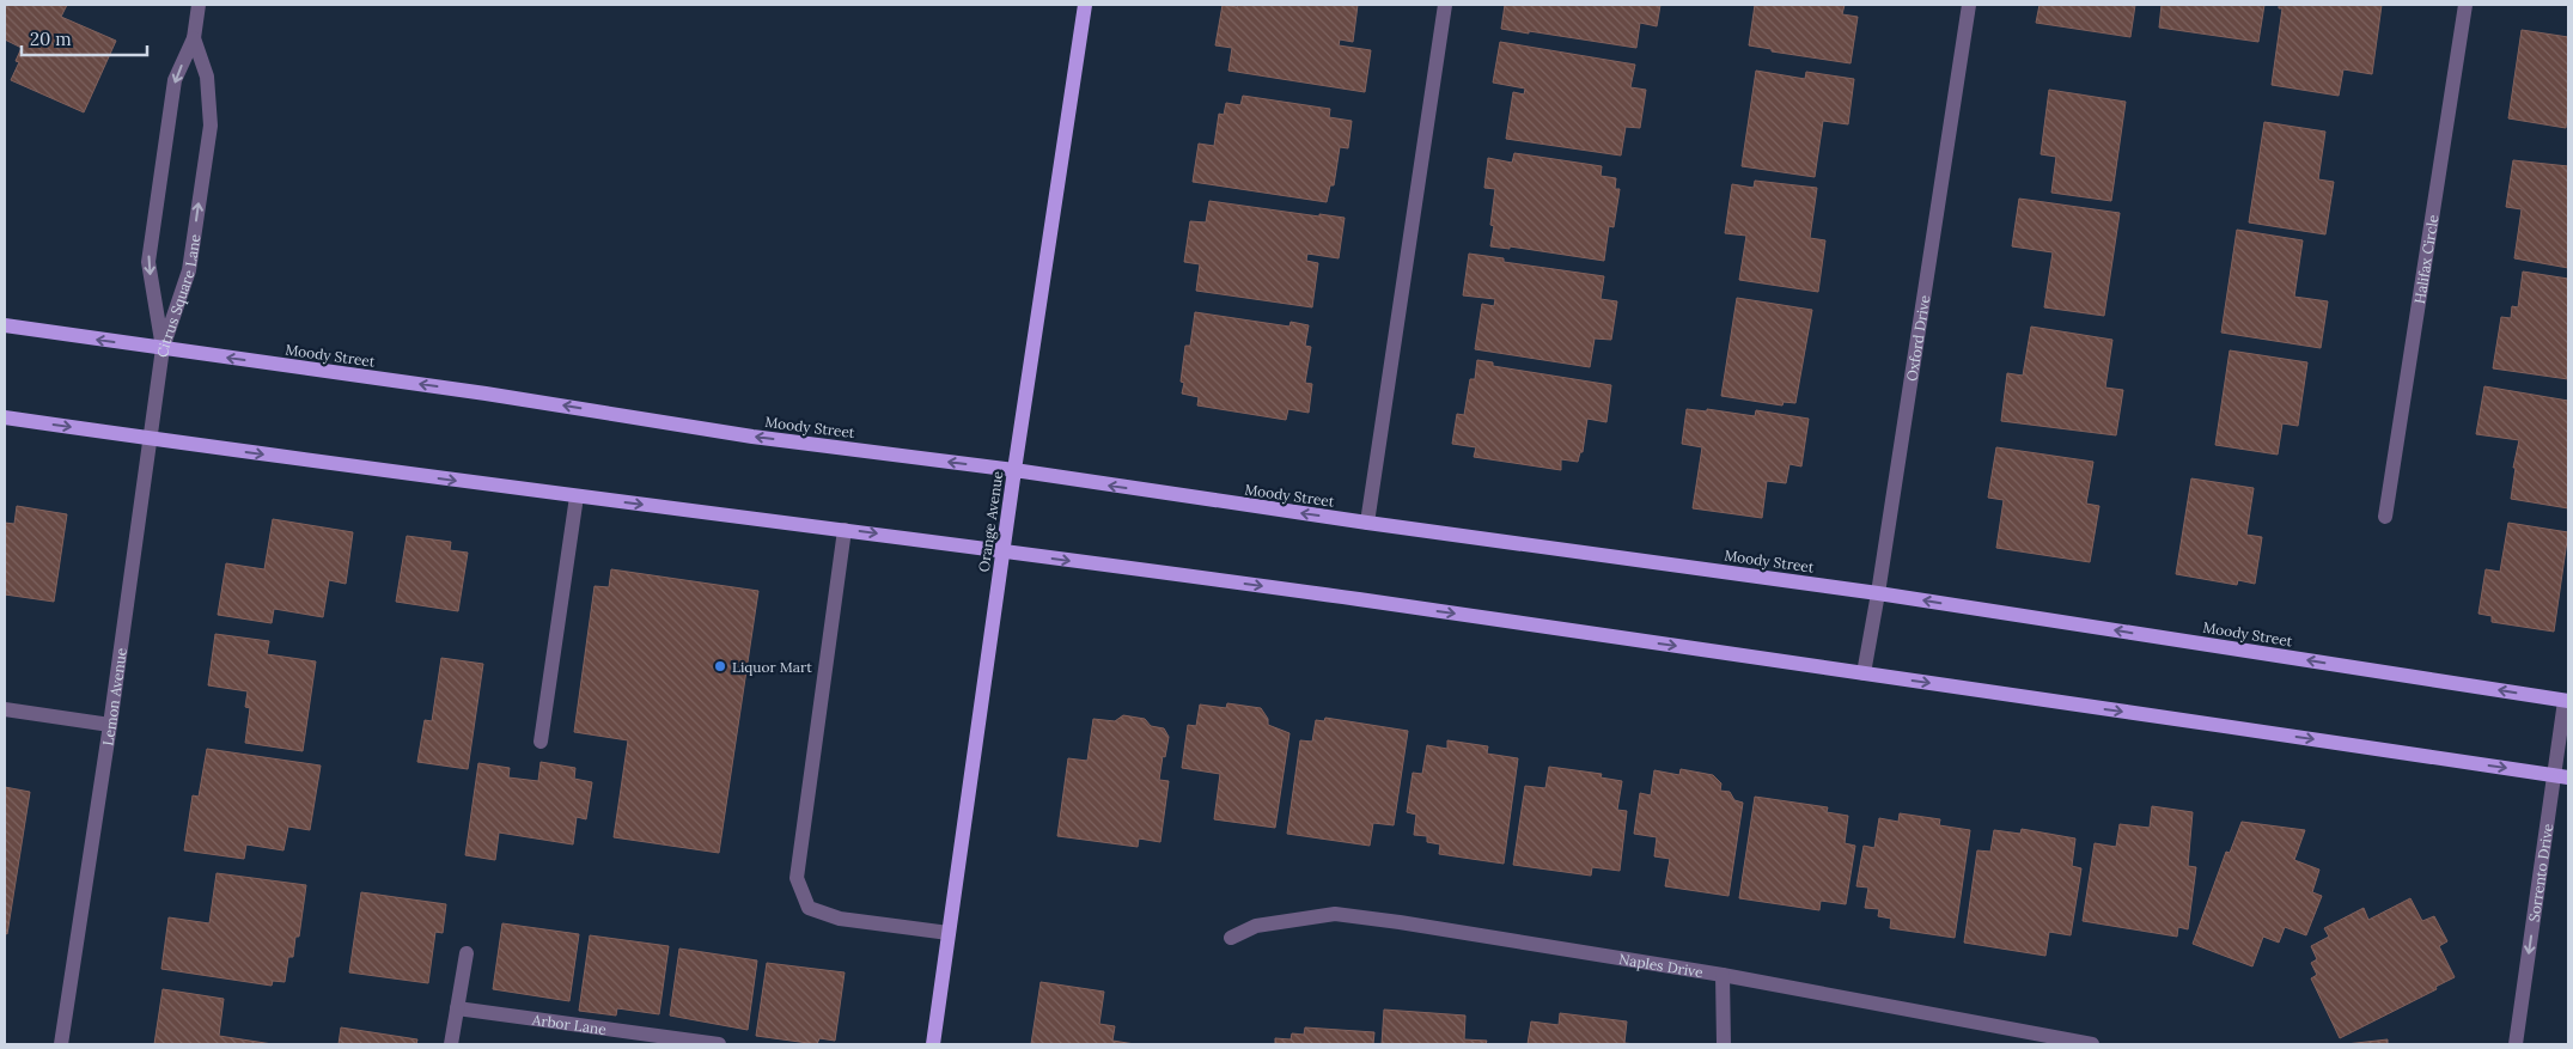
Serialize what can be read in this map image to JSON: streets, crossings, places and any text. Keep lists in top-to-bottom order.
{
  "streets": {
    "main road": ["Moody Street", "Orange Avenue"],
    "street": [
      "Halifax Circle",
      "Citrus Square Lane",
      "Oxford Drive",
      "Lemon Avenue",
      "Sorrento Drive",
      "Naples Drive",
      "Arbor Lane"
    ]
  },
  "crossings": [
    ["Citrus Square Lane", "Moody Street"],
    ["Citrus Square Lane", "Lemon Avenue"],
    ["Oxford Drive", "Moody Street"],
    ["Moody Street", "Orange Avenue"],
    ["Moody Street", "Lemon Avenue"],
    ["Moody Street", "Sorrento Drive"]
  ],
  "one_way": ["Sorrento Drive"],
  "places": ["Liquor Mart"],
  "scale_bar": "20 m"
}
